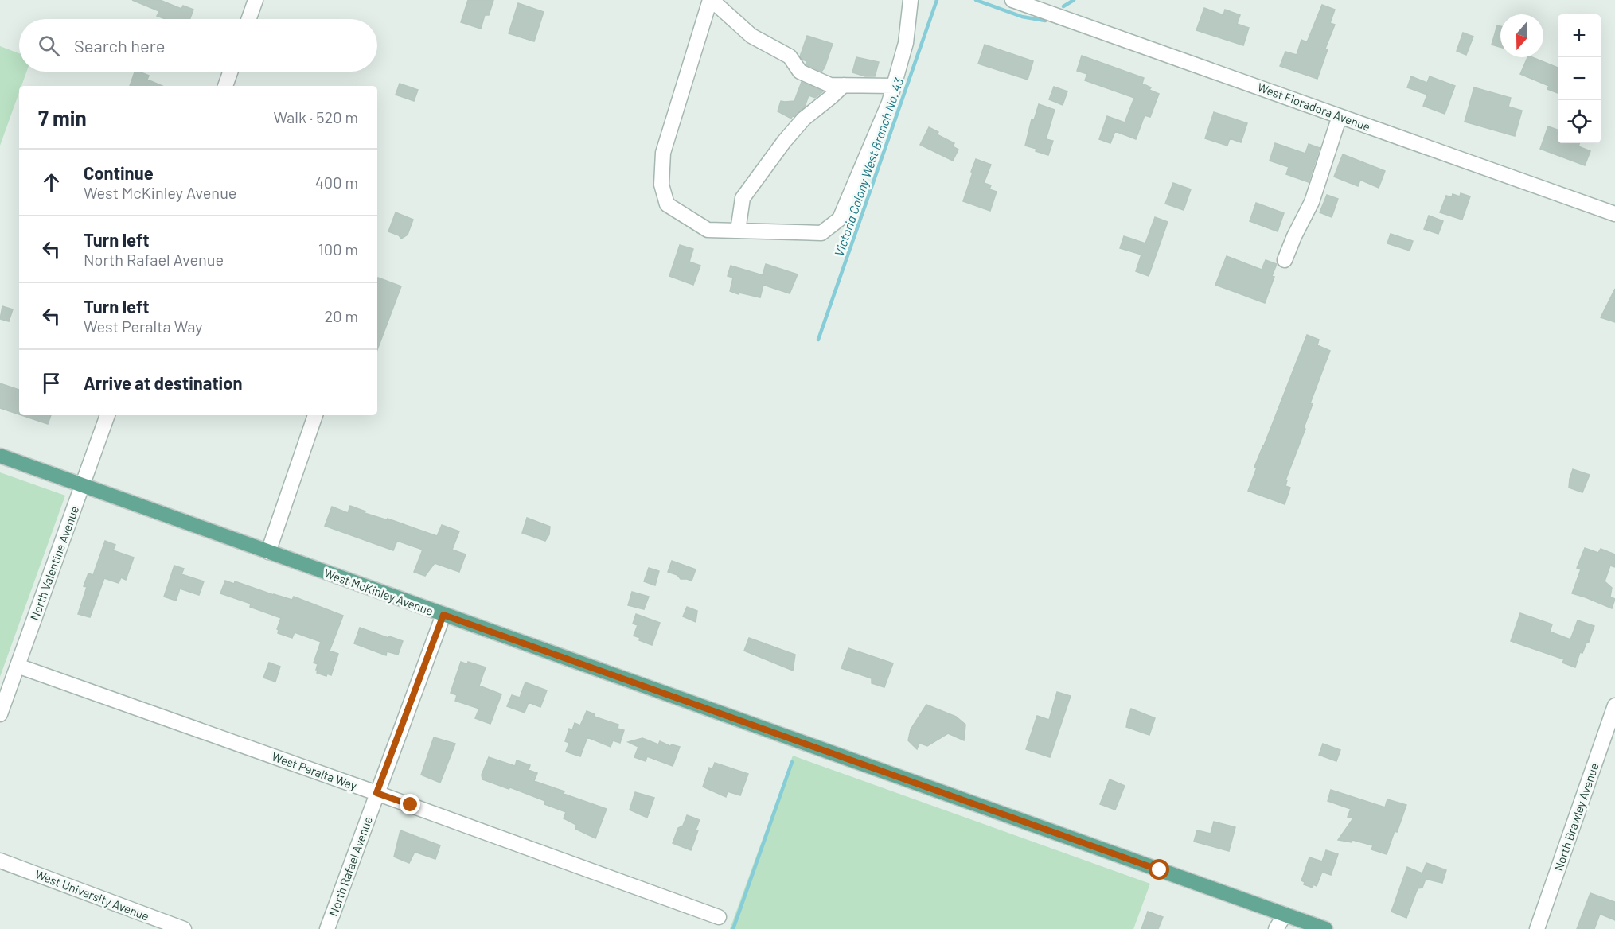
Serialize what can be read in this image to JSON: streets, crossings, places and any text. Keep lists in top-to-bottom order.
{
  "streets": {
    "main road": ["West McKinley Avenue"],
    "street": [
      "West Floradora Avenue",
      "North Valentine Avenue",
      "West Peralta Way",
      "North Brawley Avenue",
      "North Rafael Avenue",
      "West University Avenue"
    ]
  },
  "crossings": [
    ["North Valentine Avenue", "West McKinley Avenue"],
    ["North Valentine Avenue", "West Peralta Way"],
    ["West McKinley Avenue", "North Rafael Avenue"],
    ["West Peralta Way", "North Rafael Avenue"]
  ],
  "water": ["Victoria Colony West Branch No. 43"],
  "north": "bottom",
  "page": {
    "map_buttons": ["+", "−"],
    "search": "Search here",
    "heading": ["7 min", "Walk · 520 m"],
    "list": [
      ["Continue", "West McKinley Avenue", "400 m"],
      ["Turn left", "North Rafael Avenue", "100 m"],
      ["Turn left", "West Peralta Way", "20 m"],
      "Arrive at destination"
    ]
  }
}
